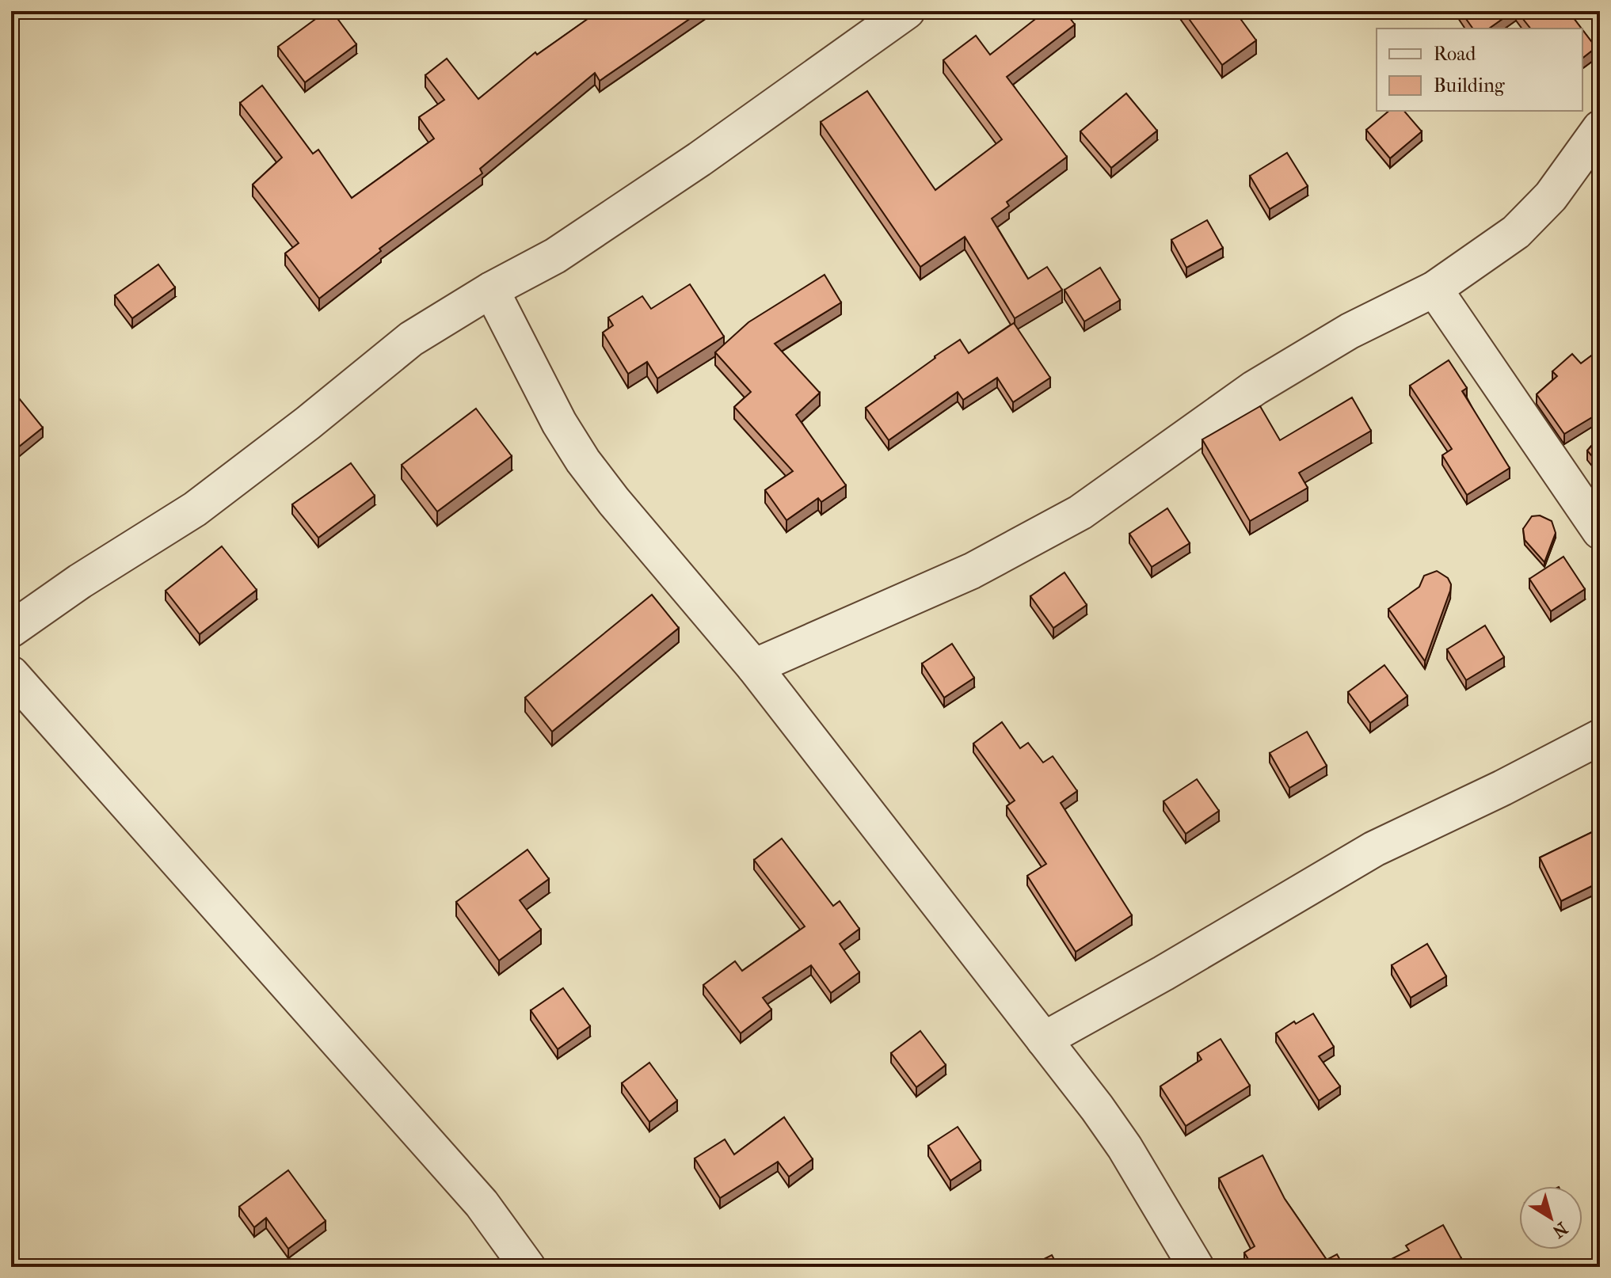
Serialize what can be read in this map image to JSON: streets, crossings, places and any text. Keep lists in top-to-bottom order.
{
  "legend": ["Road", "Building"],
  "north": "bottom right"
}
